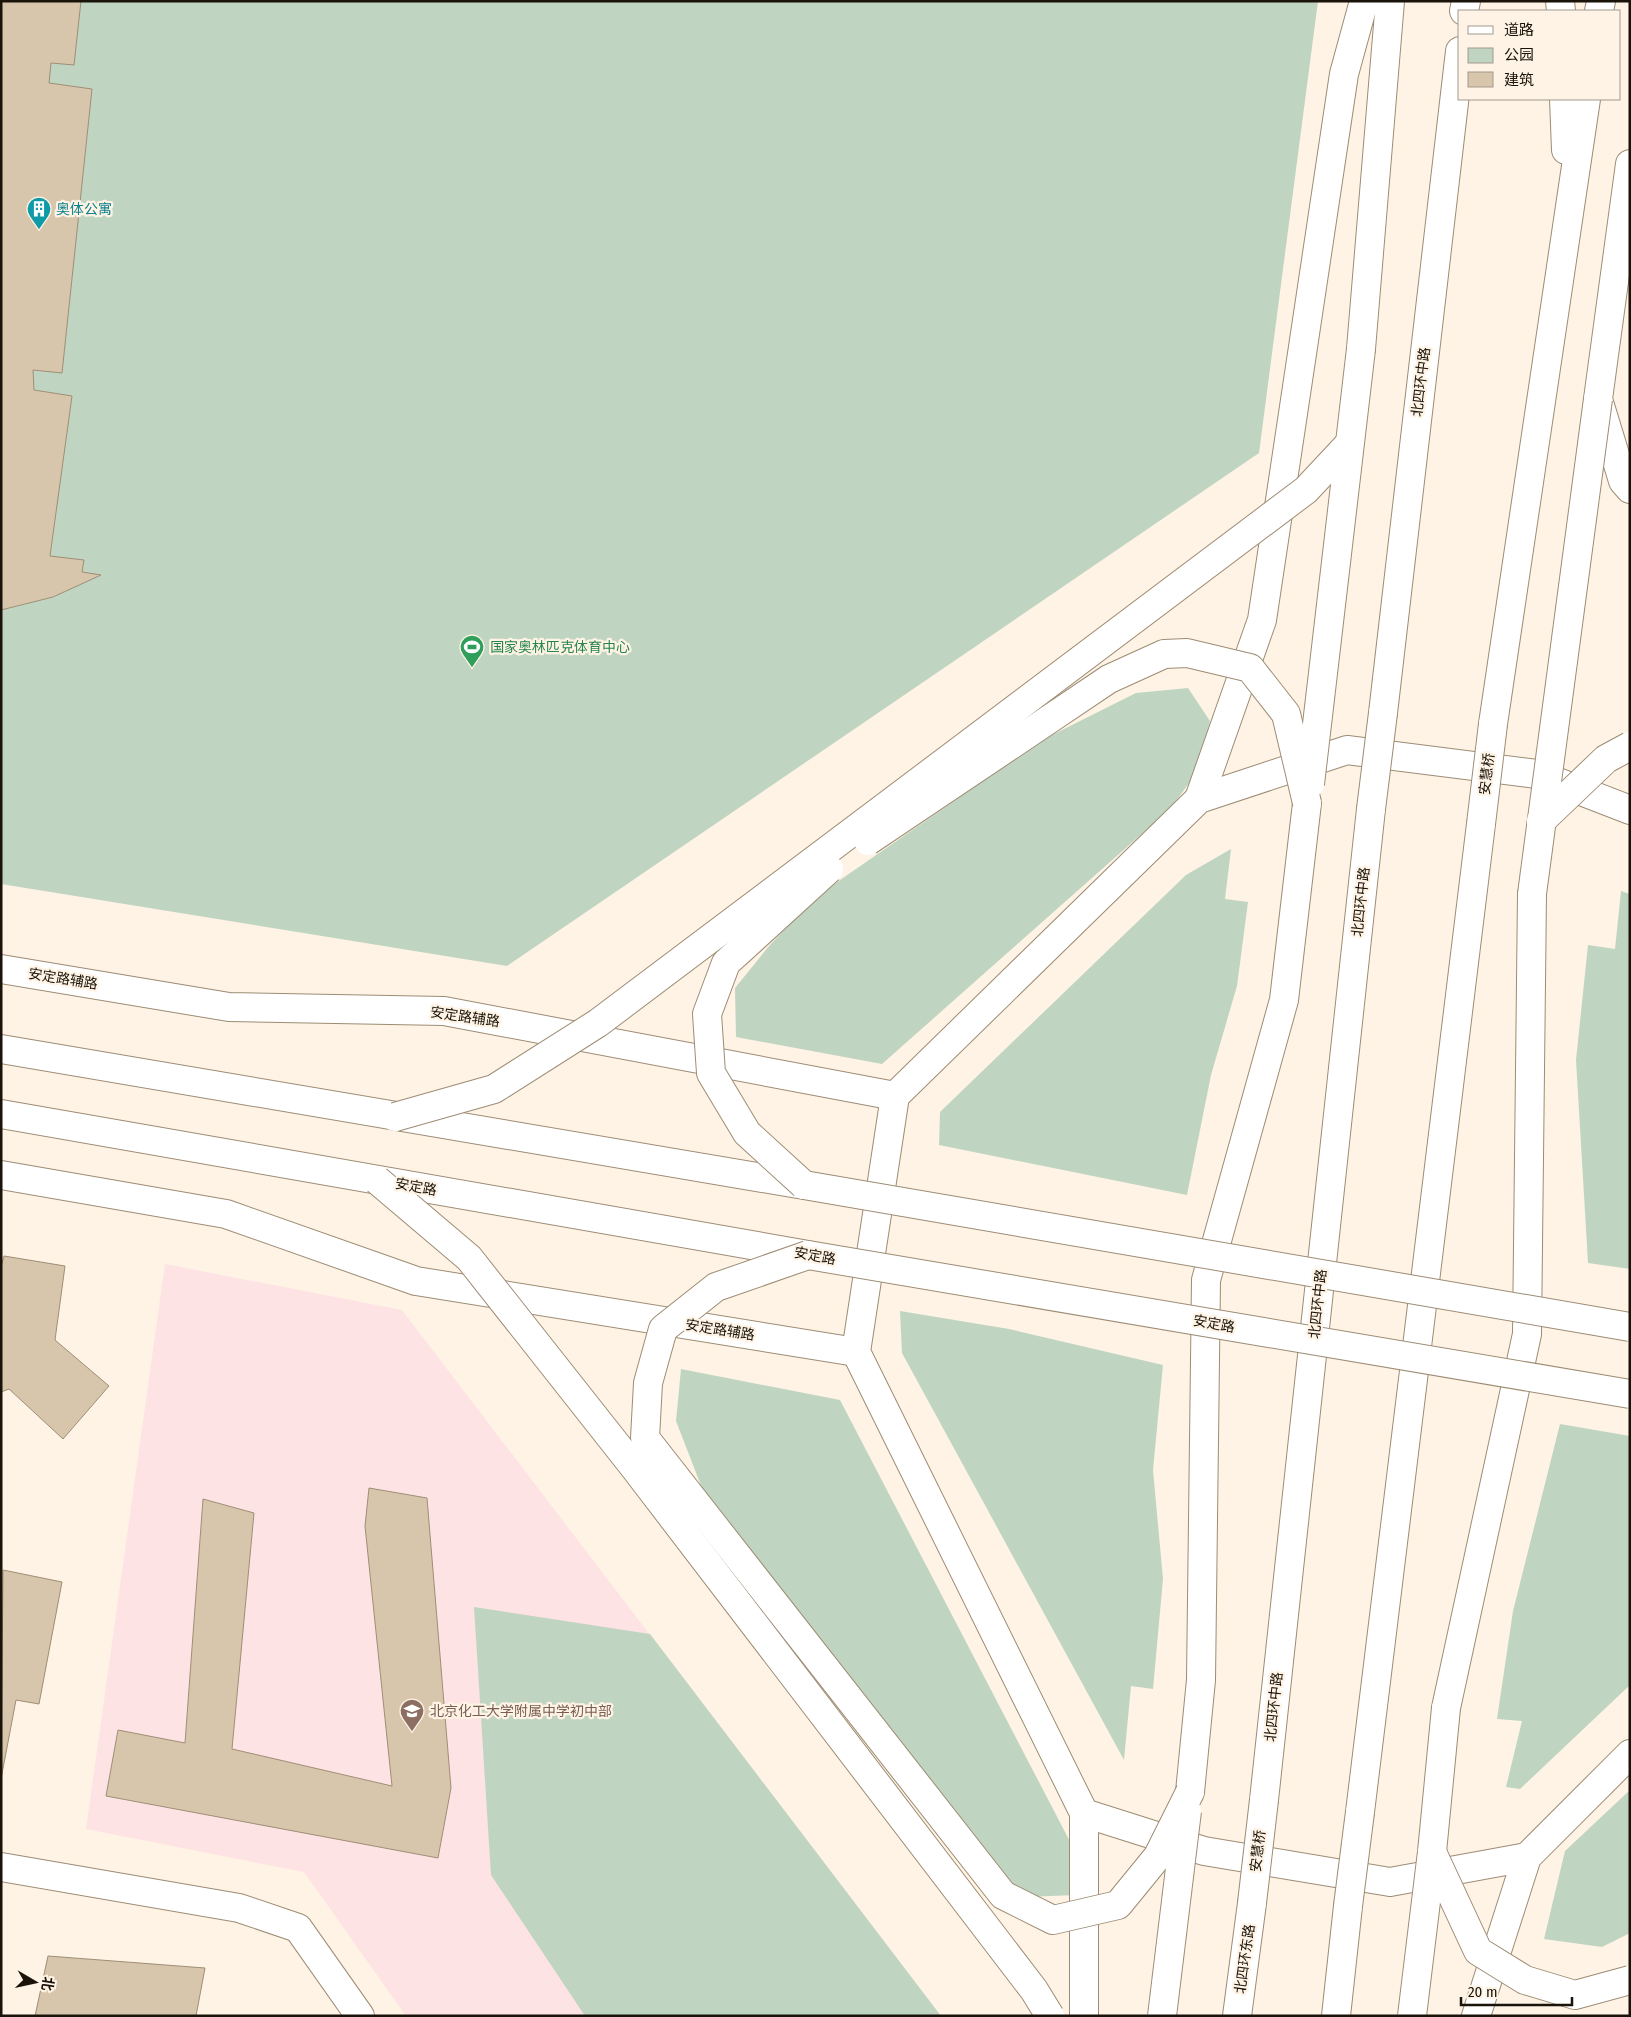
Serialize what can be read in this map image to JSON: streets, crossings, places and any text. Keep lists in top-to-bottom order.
{
  "streets": {
    "main road": [
      "北四环中路",
      "安慧桥",
      "安定路辅路",
      "安定路",
      "北四环东路"
    ]
  },
  "crossings": [
    ["北四环中路", "安慧桥"],
    ["安慧桥", "北四环东路"]
  ],
  "places": {
    "building": ["奥体公寓"],
    "sports": ["国家奥林匹克体育中心"],
    "school or university": ["北京化工大学附属中学初中部"]
  },
  "legend": ["道路", "公园", "建筑"],
  "scale_bar": "20 m",
  "north": "right"
}
